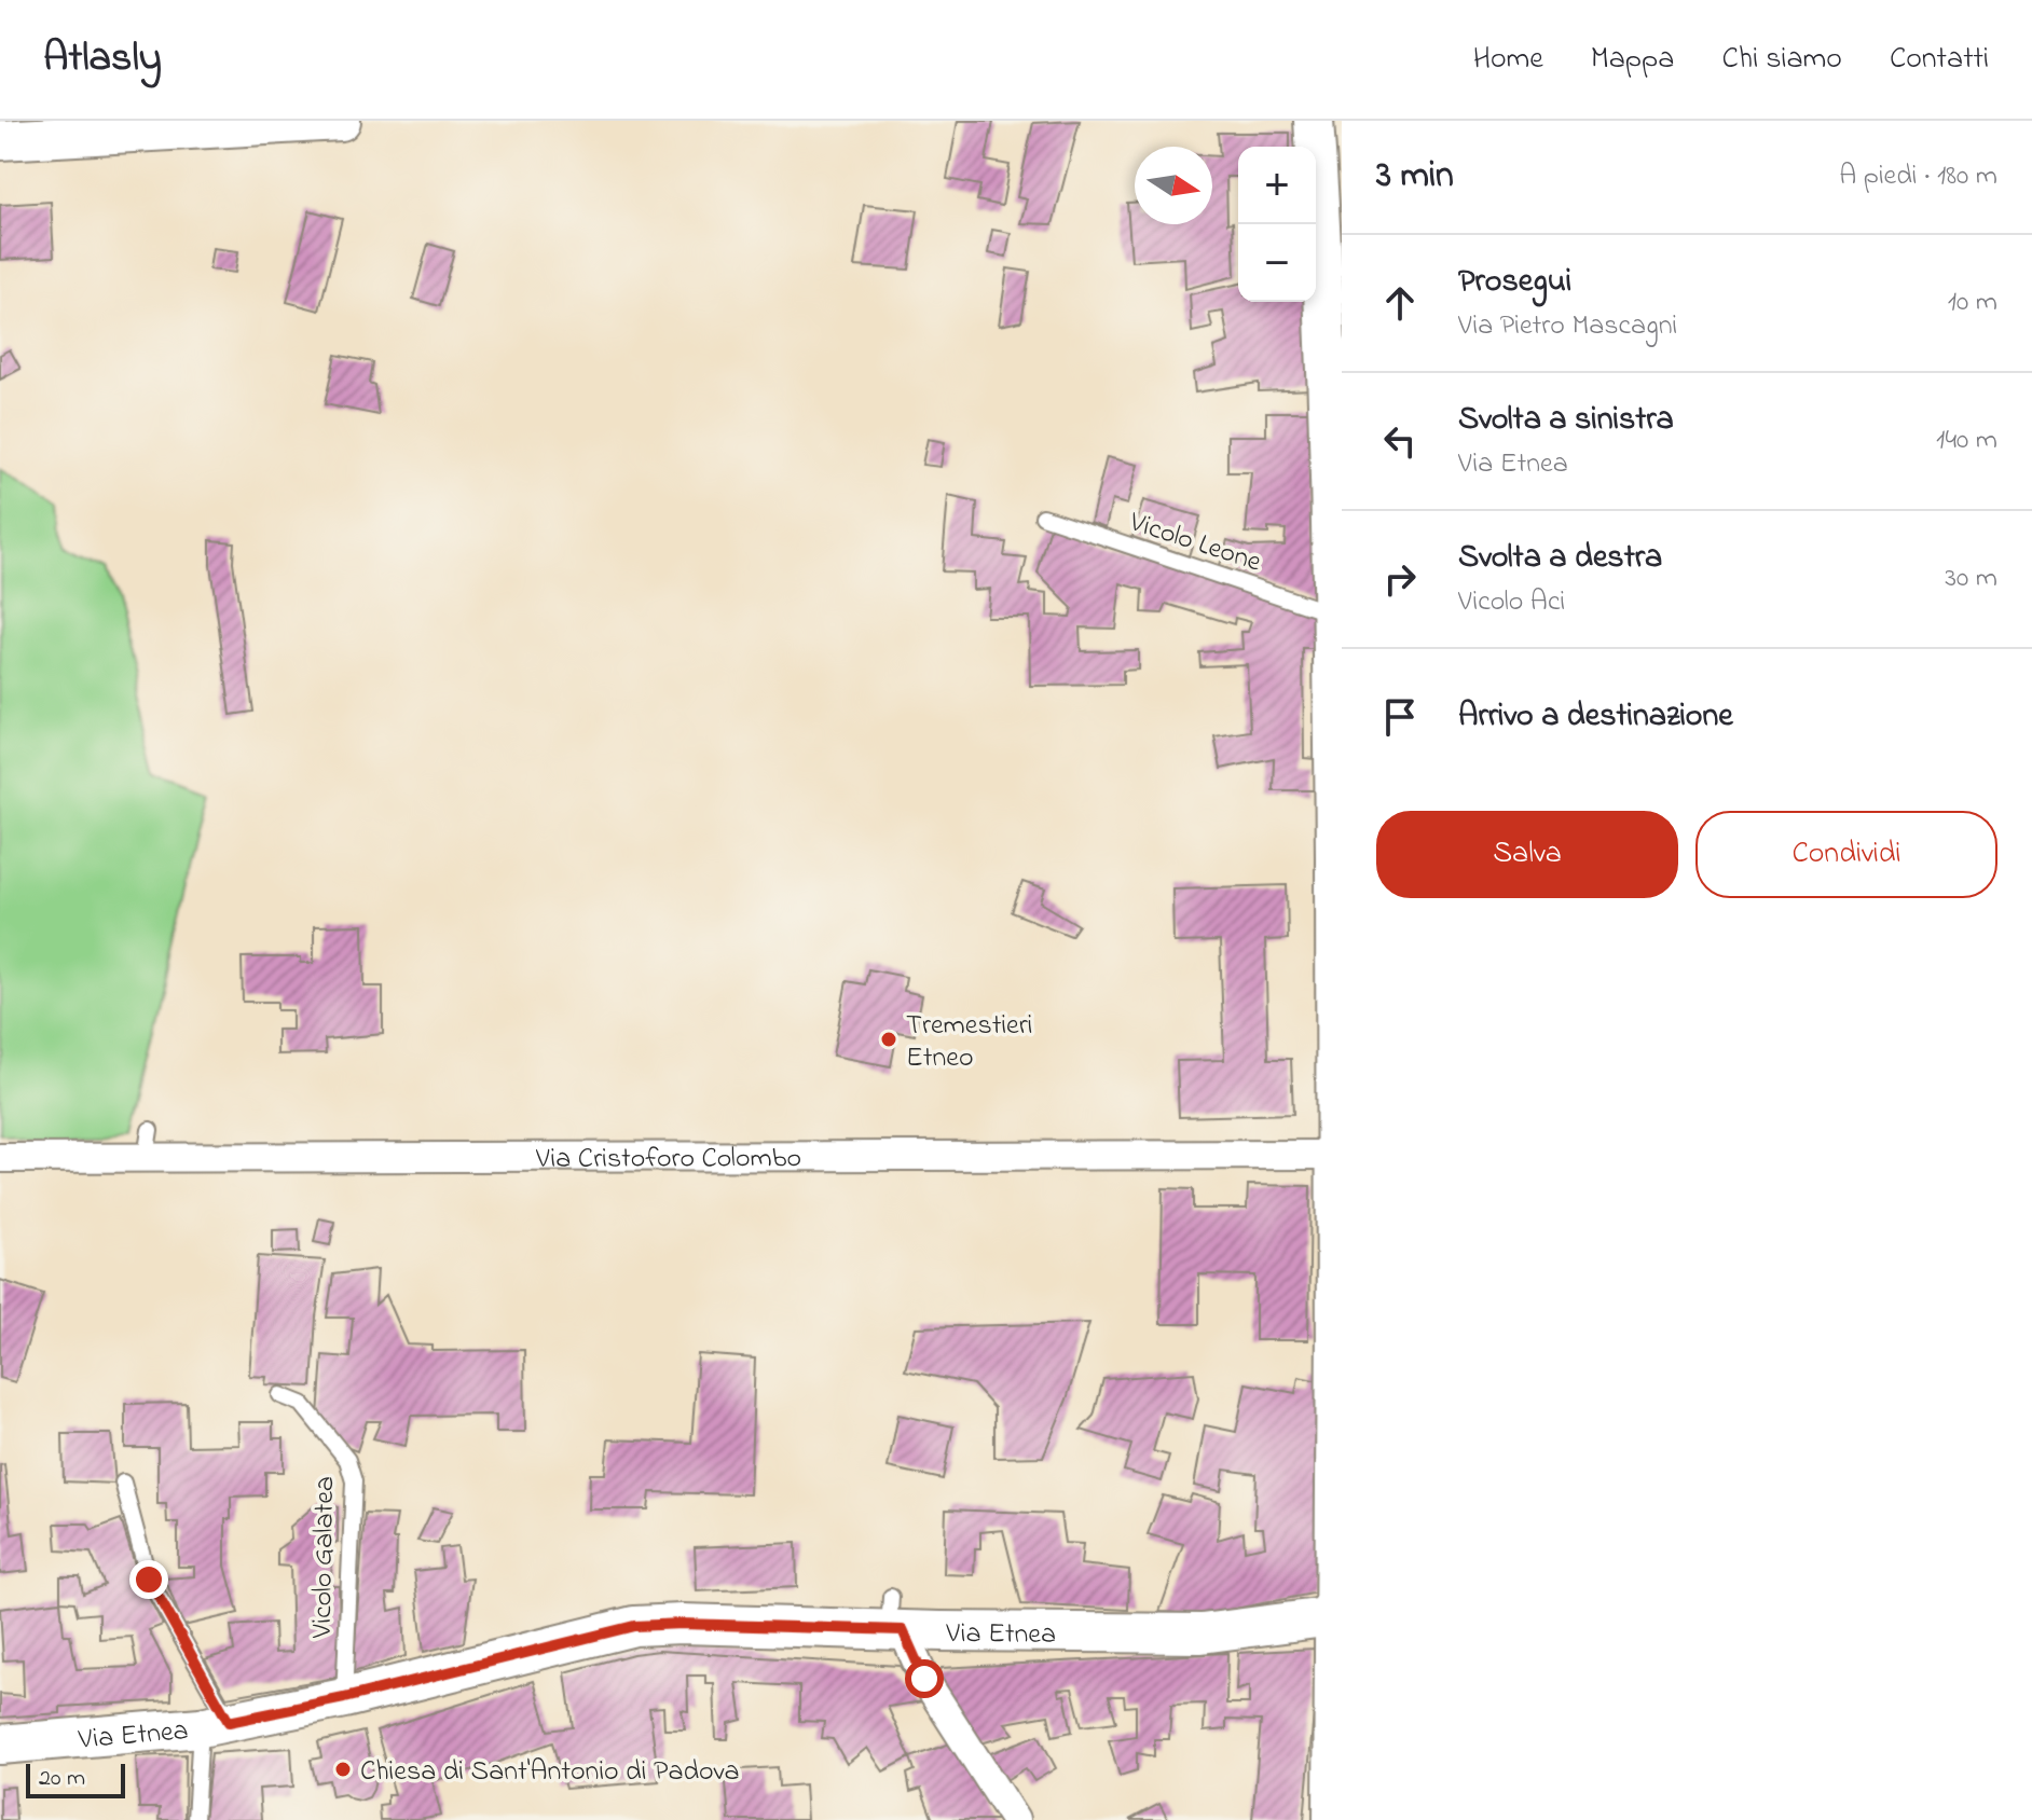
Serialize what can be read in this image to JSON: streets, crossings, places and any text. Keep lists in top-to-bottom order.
{
  "streets": {
    "main road": ["Via Etnea"],
    "street": ["Via Cristoforo Colombo"],
    "lane": ["Vicolo Leone", "Vicolo Galatea"]
  },
  "crossings": [
    ["Vicolo Galatea", "Via Etnea"]
  ],
  "places": ["Tremestieri Etneo", "Chiesa di Sant'Antonio di Padova"],
  "scale_bar": "20 m",
  "north": "right",
  "page": {
    "header": "Atlasly",
    "nav": [
      "Home",
      "Mappa",
      "Chi siamo",
      "Contatti"
    ],
    "heading": ["3 min", "A piedi · 180 m"],
    "map_buttons": ["+", "−"],
    "list": [
      ["Prosegui", "Via Pietro Mascagni", "10 m"],
      ["Svolta a sinistra", "Via Etnea", "140 m"],
      ["Svolta a destra", "Vicolo Aci", "30 m"],
      "Arrivo a destinazione"
    ],
    "buttons": ["Salva", "Condividi"],
    "scale": "20 m"
  }
}
